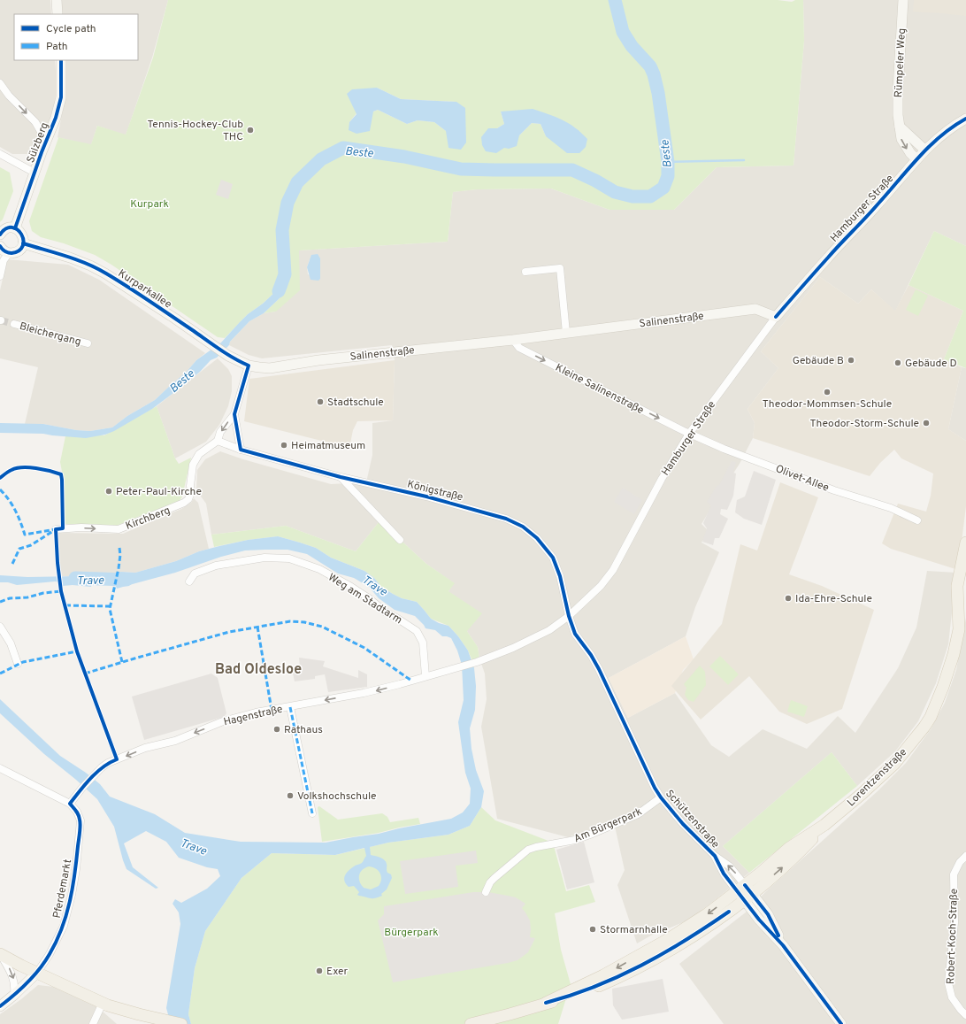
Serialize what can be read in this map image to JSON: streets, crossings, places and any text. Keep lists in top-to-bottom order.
{
  "streets": {
    "main road": ["Lorentzenstraße"],
    "street": [
      "Rümpeler Weg",
      "Sülzberg",
      "Hamburger Straße",
      "Kurparkallee",
      "Salinenstraße",
      "Bleichergang",
      "Kleine Salinenstraße",
      "Olivet-Allee",
      "Königstraße",
      "Kirchberg",
      "Weg am Stadtarm",
      "Hagenstraße",
      "Schützenstraße",
      "Am Bürgerpark",
      "Pferdemarkt",
      "Robert-Koch-Straße"
    ]
  },
  "crossings": [
    ["Rümpeler Weg", "Hamburger Straße"],
    ["Hamburger Straße", "Salinenstraße"],
    ["Hamburger Straße", "Kleine Salinenstraße"],
    ["Hamburger Straße", "Olivet-Allee"],
    ["Hamburger Straße", "Königstraße"],
    ["Hamburger Straße", "Hagenstraße"],
    ["Hamburger Straße", "Schützenstraße"],
    ["Kurparkallee", "Salinenstraße"],
    ["Salinenstraße", "Kleine Salinenstraße"],
    ["Kleine Salinenstraße", "Olivet-Allee"],
    ["Königstraße", "Schützenstraße"],
    ["Weg am Stadtarm", "Hagenstraße"],
    ["Hagenstraße", "Pferdemarkt"],
    ["Lorentzenstraße", "Schützenstraße"],
    ["Schützenstraße", "Am Bürgerpark"]
  ],
  "one_way": ["Kleine Salinenstraße", "Hagenstraße"],
  "districts": ["Bad Oldesloe"],
  "water": ["Beste", "Trave"],
  "parks": ["Kurpark", "Bürgerpark"],
  "places": [
    "Tennis-Hockey-Club THC",
    "Gebäude B",
    "Gebäude D",
    "Theodor-Mommsen-Schule",
    "Stadtschule",
    "Theodor-Storm-Schule",
    "Heimatmuseum",
    "Peter-Paul-Kirche",
    "Ida-Ehre-Schule",
    "Rathaus",
    "Volkshochschule",
    "Stormarnhalle",
    "Exer"
  ],
  "legend": ["Cycle path", "Path"]
}
